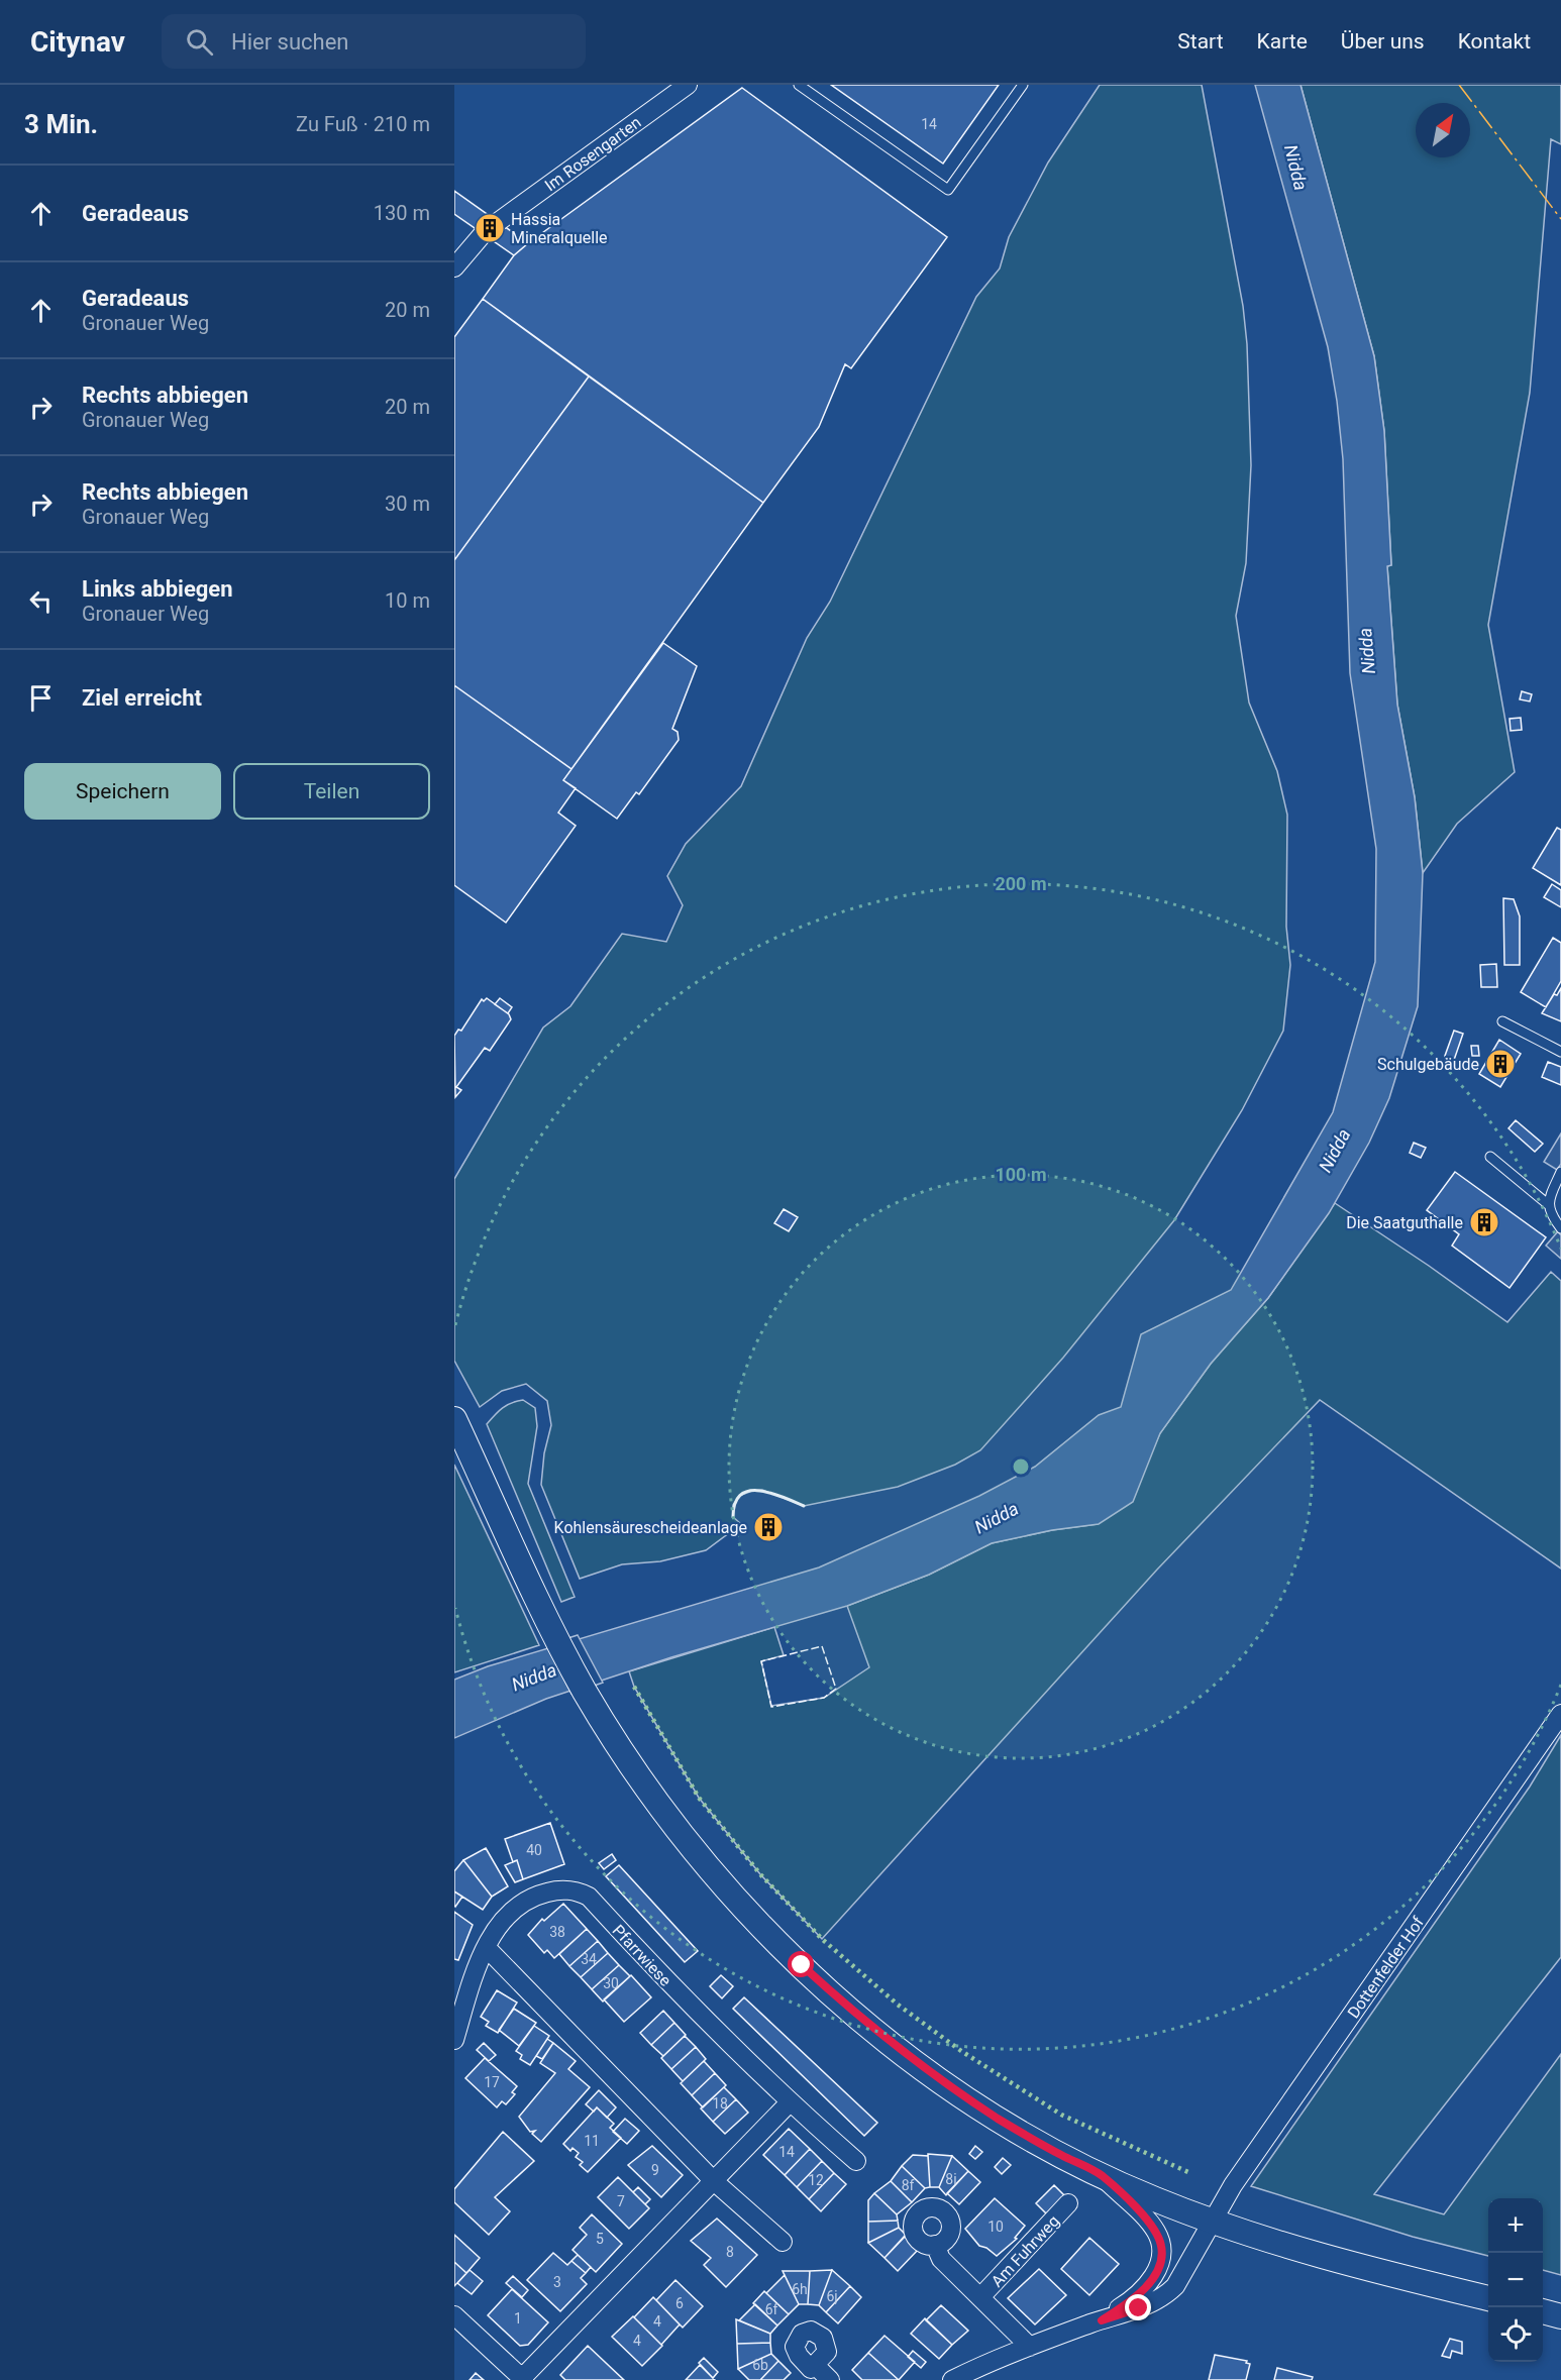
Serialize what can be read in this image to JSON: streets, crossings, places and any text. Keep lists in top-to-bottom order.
{
  "streets": {
    "street": [
      "Im Rosengarten",
      "Pfarrwiese",
      "Dottenfelder Hof",
      "Am Fuhrweg"
    ]
  },
  "water": ["Nidda"],
  "places": {
    "building": [
      "Hassia Mineralquelle",
      "Schulgebäude",
      "Die Saatguthalle",
      "Kohlensäurescheideanlage"
    ]
  },
  "house_numbers": [
    "14",
    "40",
    "38",
    "34",
    "30",
    "17",
    "18",
    "11",
    "14",
    "9",
    "8i",
    "12",
    "8f",
    "7",
    "10",
    "5",
    "8",
    "3",
    "6h",
    "6j",
    "6",
    "6f",
    "1",
    "4",
    "4",
    "6b"
  ],
  "north": "top right",
  "page": {
    "header": "Citynav",
    "search": "Hier suchen",
    "nav": [
      "Start",
      "Karte",
      "Über uns",
      "Kontakt"
    ],
    "heading": ["3 Min.", "Zu Fuß · 210 m"],
    "list": [
      ["Geradeaus", "130 m"],
      ["Geradeaus", "Gronauer Weg", "20 m"],
      ["Rechts abbiegen", "Gronauer Weg", "20 m"],
      ["Rechts abbiegen", "Gronauer Weg", "30 m"],
      ["Links abbiegen", "Gronauer Weg", "10 m"],
      "Ziel erreicht"
    ],
    "buttons": ["Speichern", "Teilen"],
    "map_buttons": ["+", "−"]
  },
  "rings": ["200 m", "100 m"]
}
